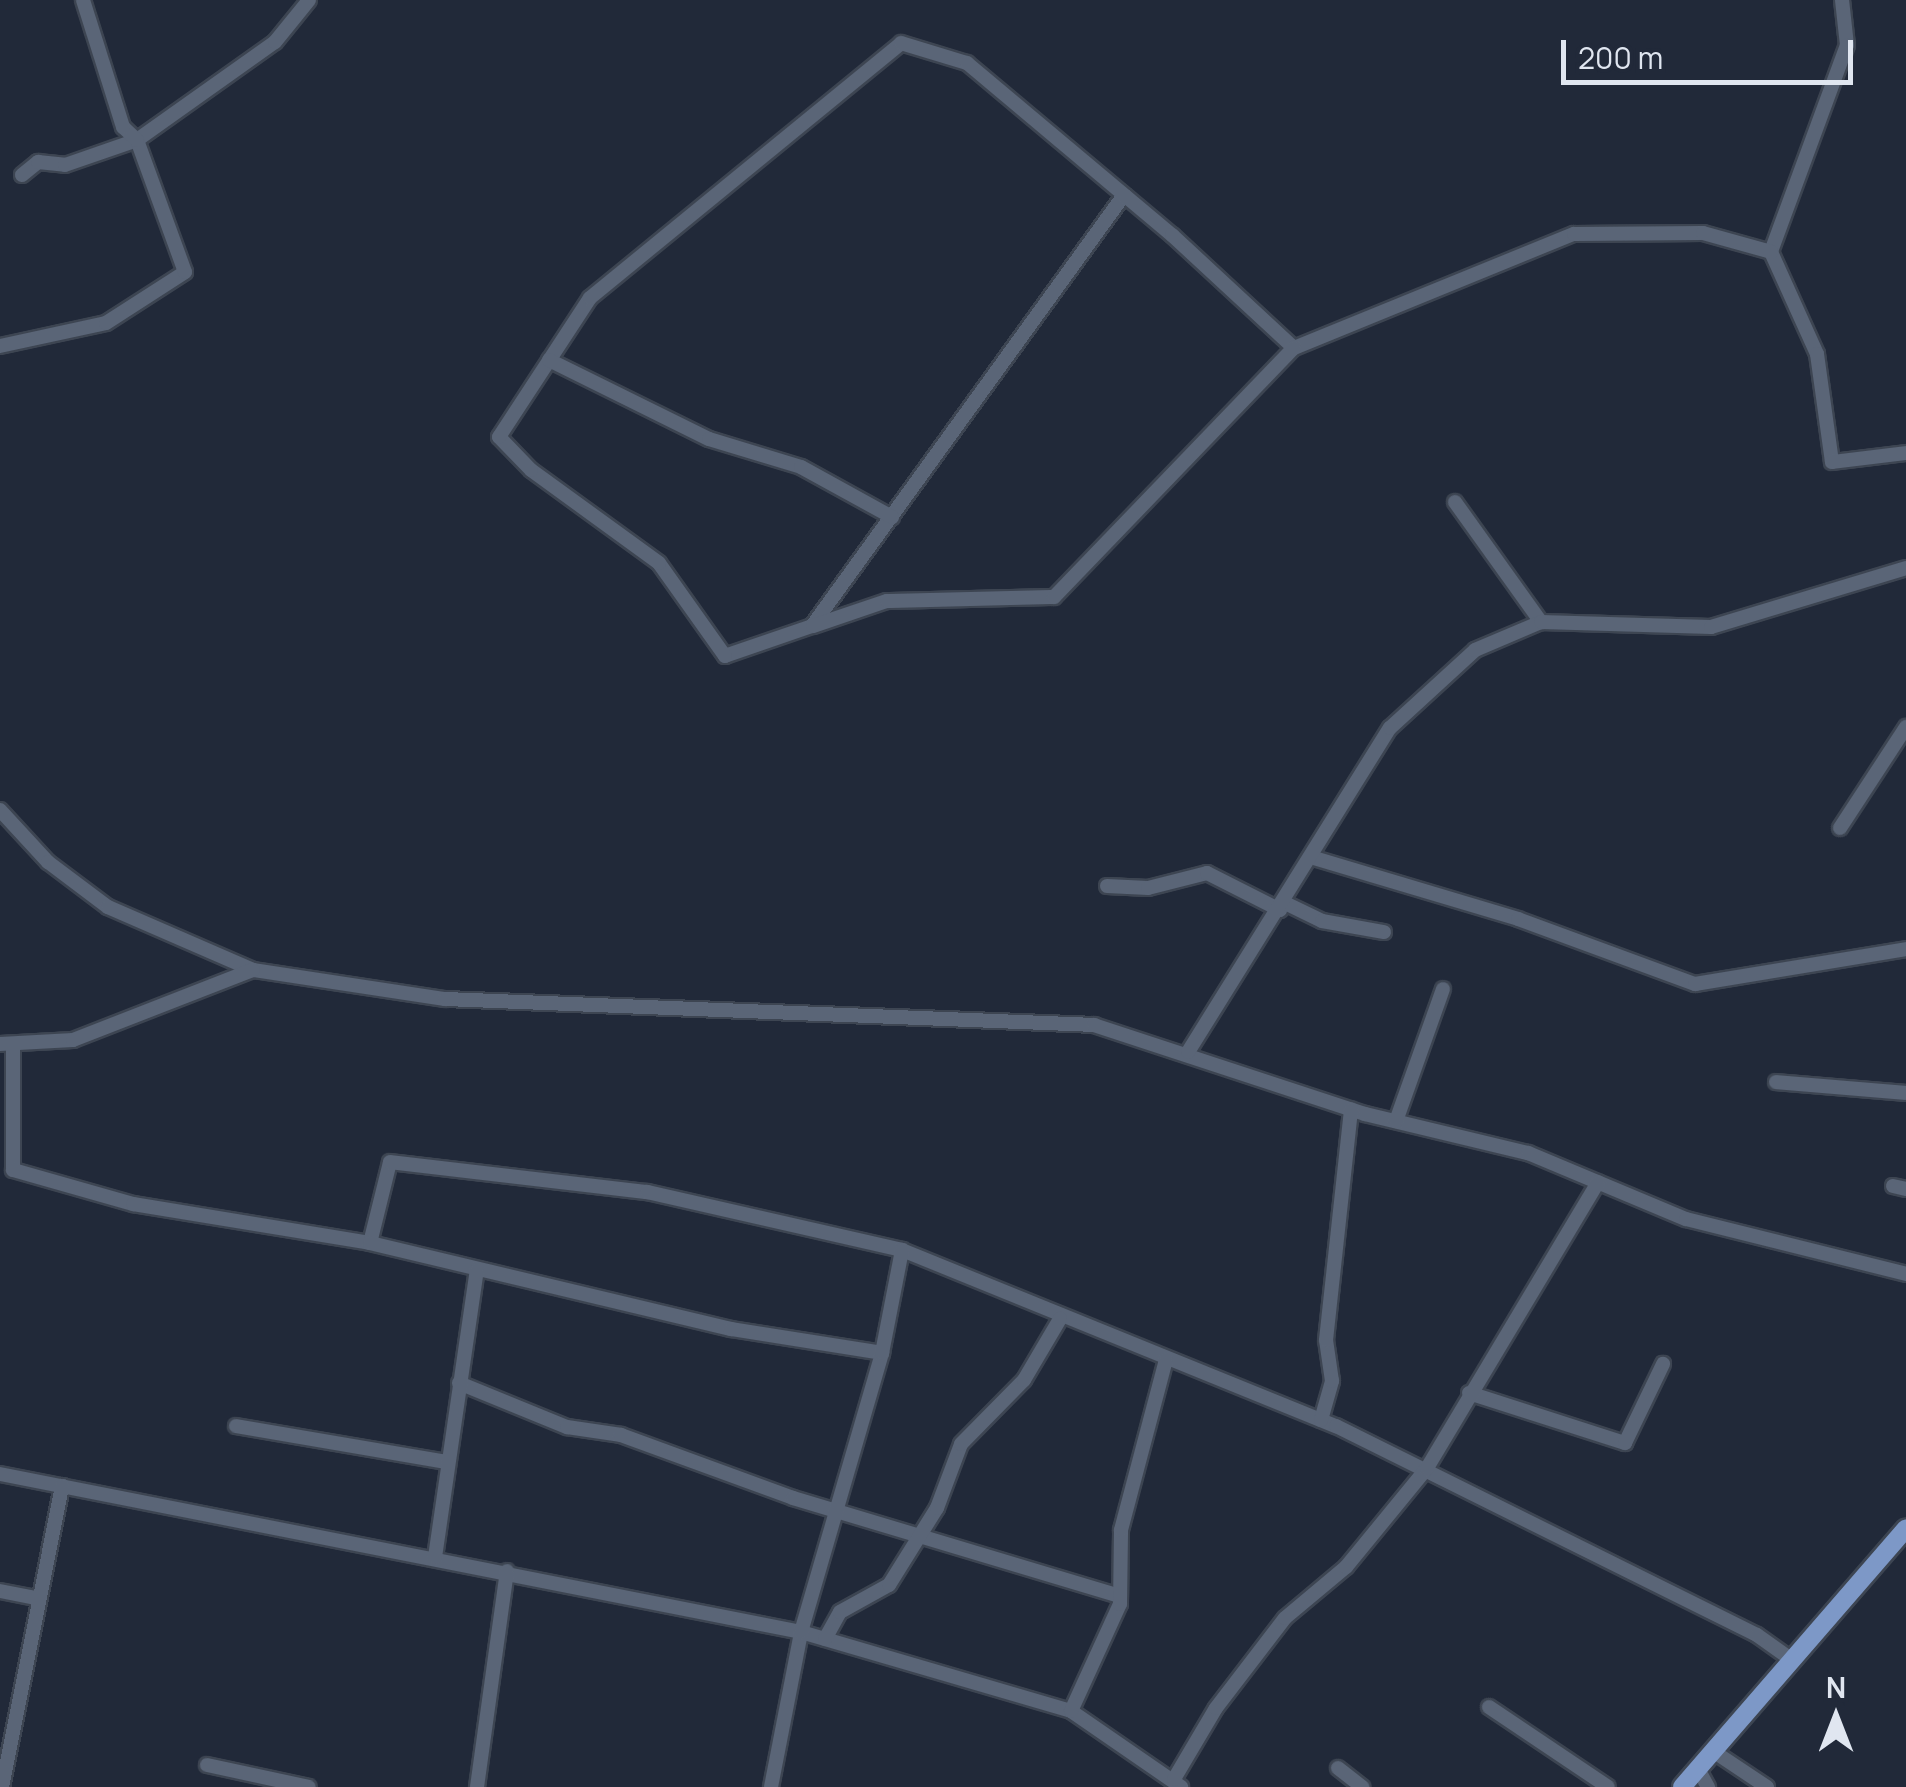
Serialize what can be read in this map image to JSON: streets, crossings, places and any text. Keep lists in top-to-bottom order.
{
  "scale_bar": "200 m",
  "north": "top"
}
